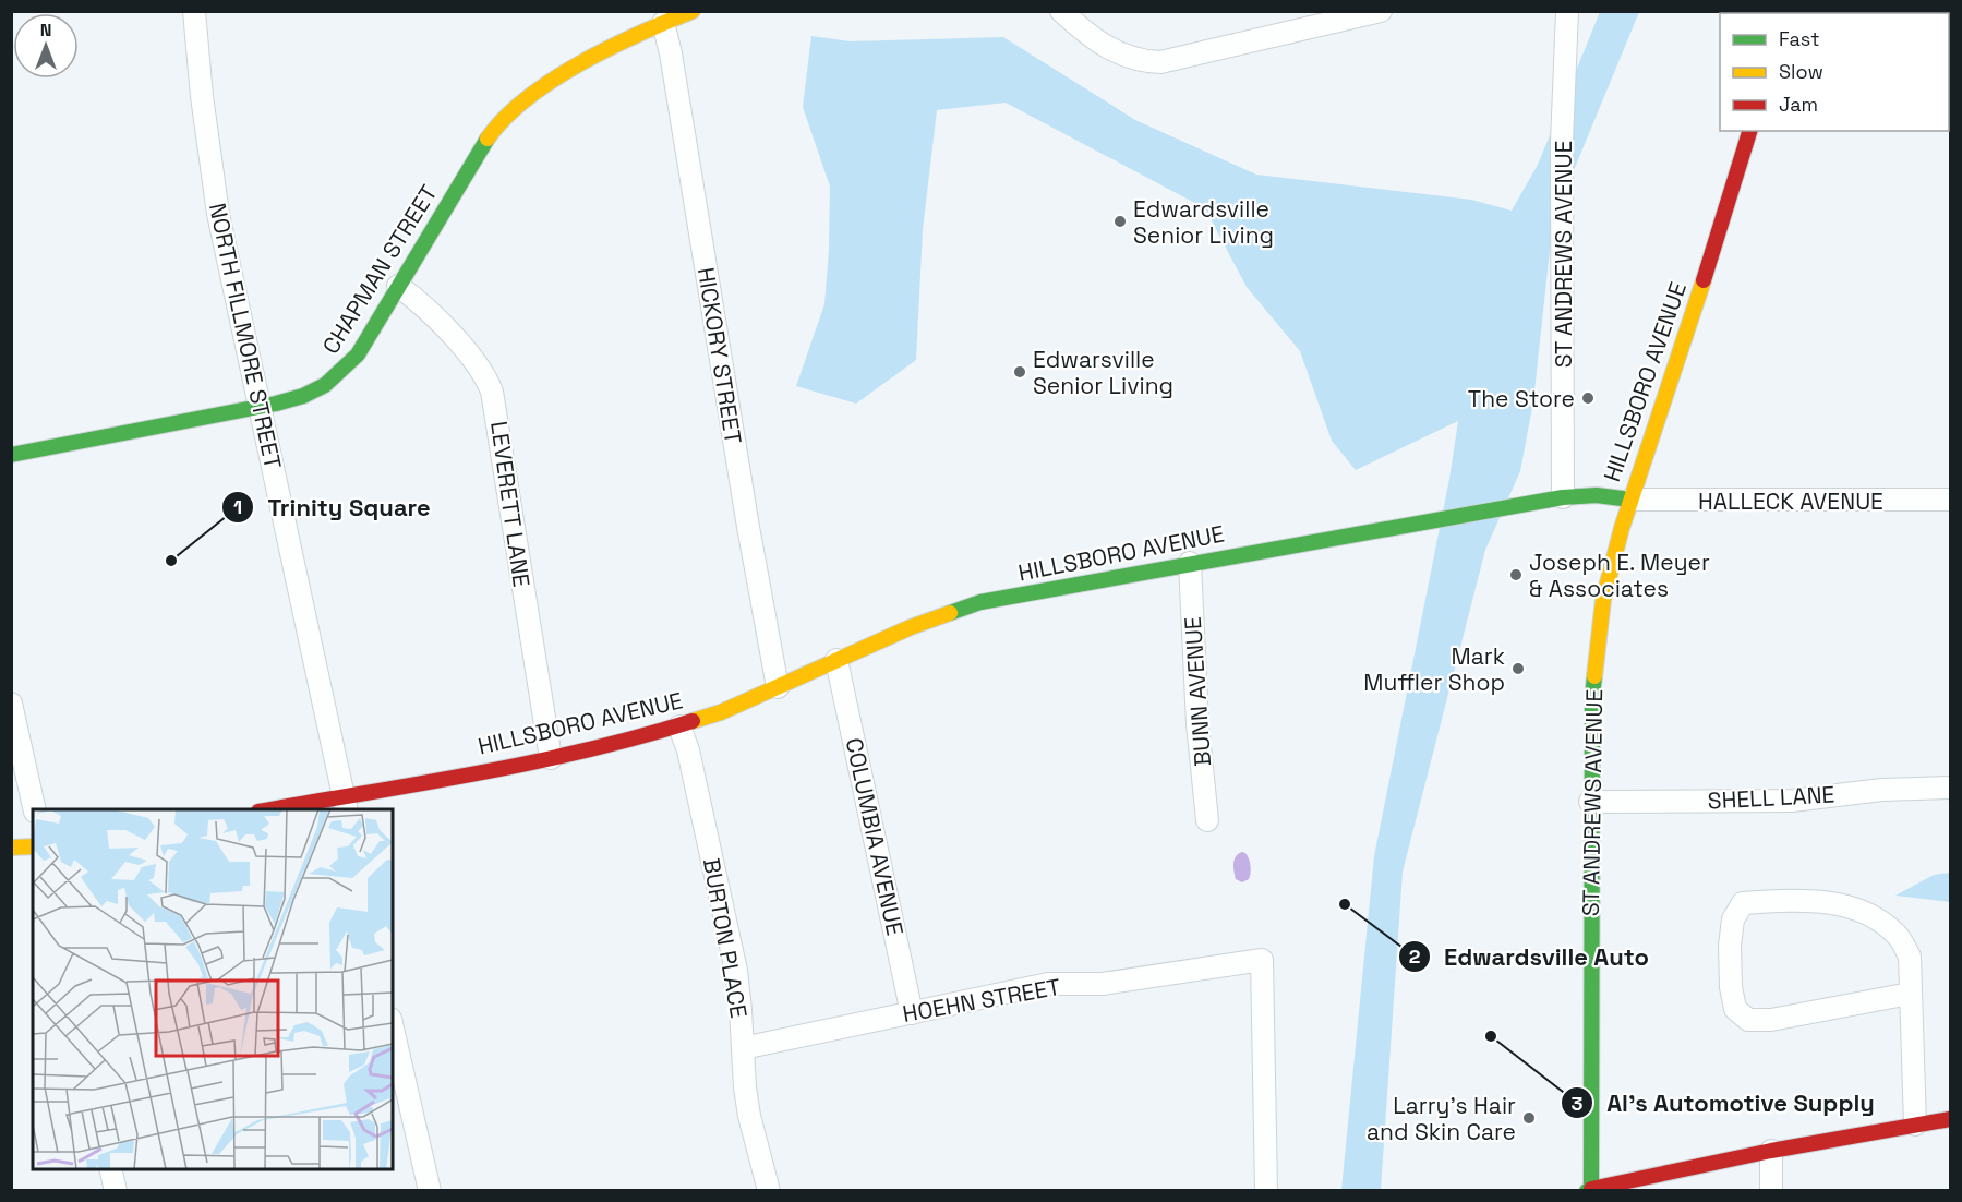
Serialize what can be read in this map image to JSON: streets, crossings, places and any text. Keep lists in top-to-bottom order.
{
  "streets": {
    "street": [
      "ST ANDREWS AVENUE",
      "CHAPMAN STREET",
      "NORTH FILLMORE STREET",
      "HICKORY STREET",
      "HILLSBORO AVENUE",
      "HALLECK AVENUE",
      "LEVERETT LANE",
      "BUNN AVENUE",
      "SHELL LANE",
      "COLUMBIA AVENUE",
      "BURTON PLACE",
      "HOEHN STREET"
    ]
  },
  "crossings": [
    ["ST ANDREWS AVENUE", "HILLSBORO AVENUE"],
    ["ST ANDREWS AVENUE", "HALLECK AVENUE"],
    ["ST ANDREWS AVENUE", "SHELL LANE"],
    ["CHAPMAN STREET", "NORTH FILLMORE STREET"],
    ["CHAPMAN STREET", "HICKORY STREET"],
    ["CHAPMAN STREET", "LEVERETT LANE"],
    ["NORTH FILLMORE STREET", "HILLSBORO AVENUE"],
    ["HICKORY STREET", "HILLSBORO AVENUE"],
    ["HILLSBORO AVENUE", "HALLECK AVENUE"],
    ["HILLSBORO AVENUE", "LEVERETT LANE"],
    ["HILLSBORO AVENUE", "BUNN AVENUE"],
    ["HILLSBORO AVENUE", "COLUMBIA AVENUE"],
    ["HILLSBORO AVENUE", "BURTON PLACE"],
    ["COLUMBIA AVENUE", "HOEHN STREET"],
    ["BURTON PLACE", "HOEHN STREET"]
  ],
  "places": [
    "Edwardsville Senior Living",
    "Edwarsville Senior Living",
    "The Store",
    "Trinity Square",
    "Joseph E. Meyer & Associates",
    "Mark Muffler Shop",
    "Edwardsville Auto",
    "Al's Automotive Supply",
    "Larry's Hair and Skin Care"
  ],
  "legend": ["Fast", "Slow", "Jam"],
  "north": "top"
}
